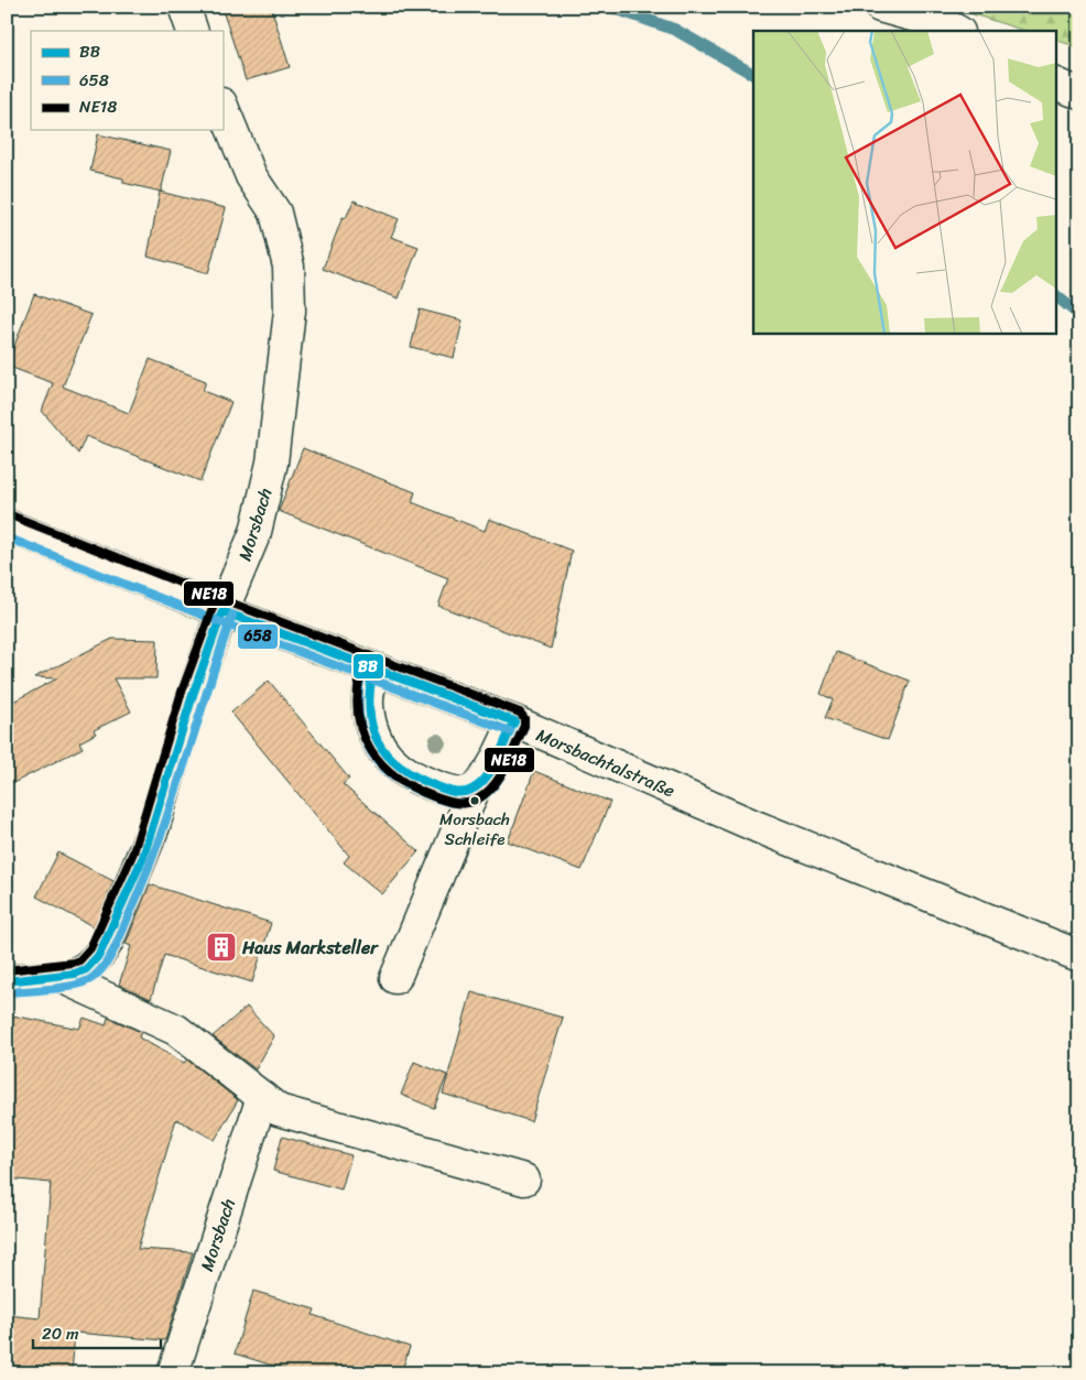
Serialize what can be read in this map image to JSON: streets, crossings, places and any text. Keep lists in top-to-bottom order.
{
  "streets": {
    "street": ["Morsbach", "Morsbachtalstraße"]
  },
  "crossings": [
    ["Morsbach", "Morsbachtalstraße"]
  ],
  "places": {
    "other": ["Morsbach Schleife"],
    "building": ["Haus Marksteller"]
  },
  "lines": ["transit line NE18", "transit line 658", "transit line BB"],
  "legend": ["BB", "658", "NE18"],
  "scale_bar": "20 m"
}
